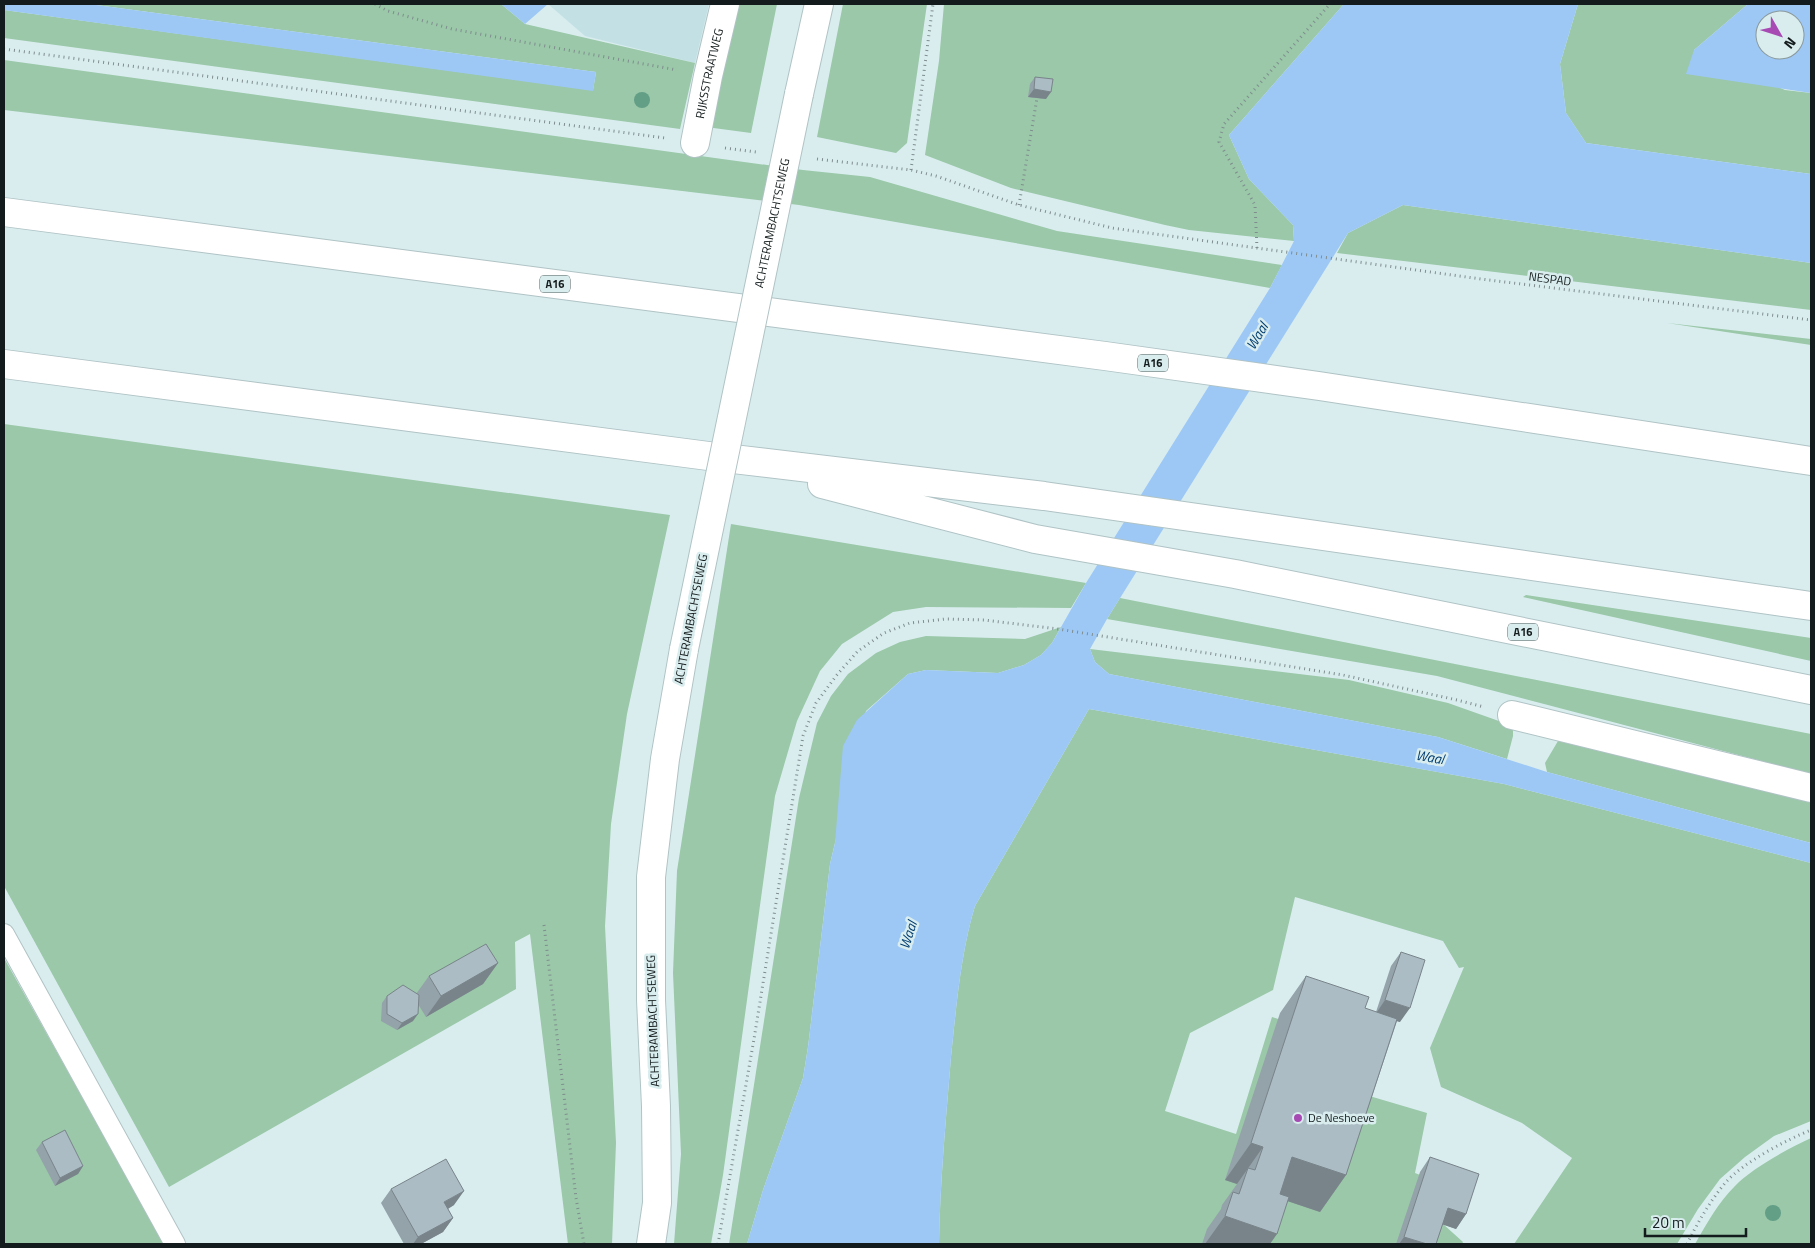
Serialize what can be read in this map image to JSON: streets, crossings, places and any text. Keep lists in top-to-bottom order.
{
  "streets": {
    "main road": ["RIJKSSTRAATWEG", "ACHTERAMBACHTSEWEG", "A16"],
    "path": ["NESPAD"]
  },
  "water": ["Waal"],
  "places": ["De Neshoeve"],
  "scale_bar": "20 m",
  "north": "bottom right"
}
